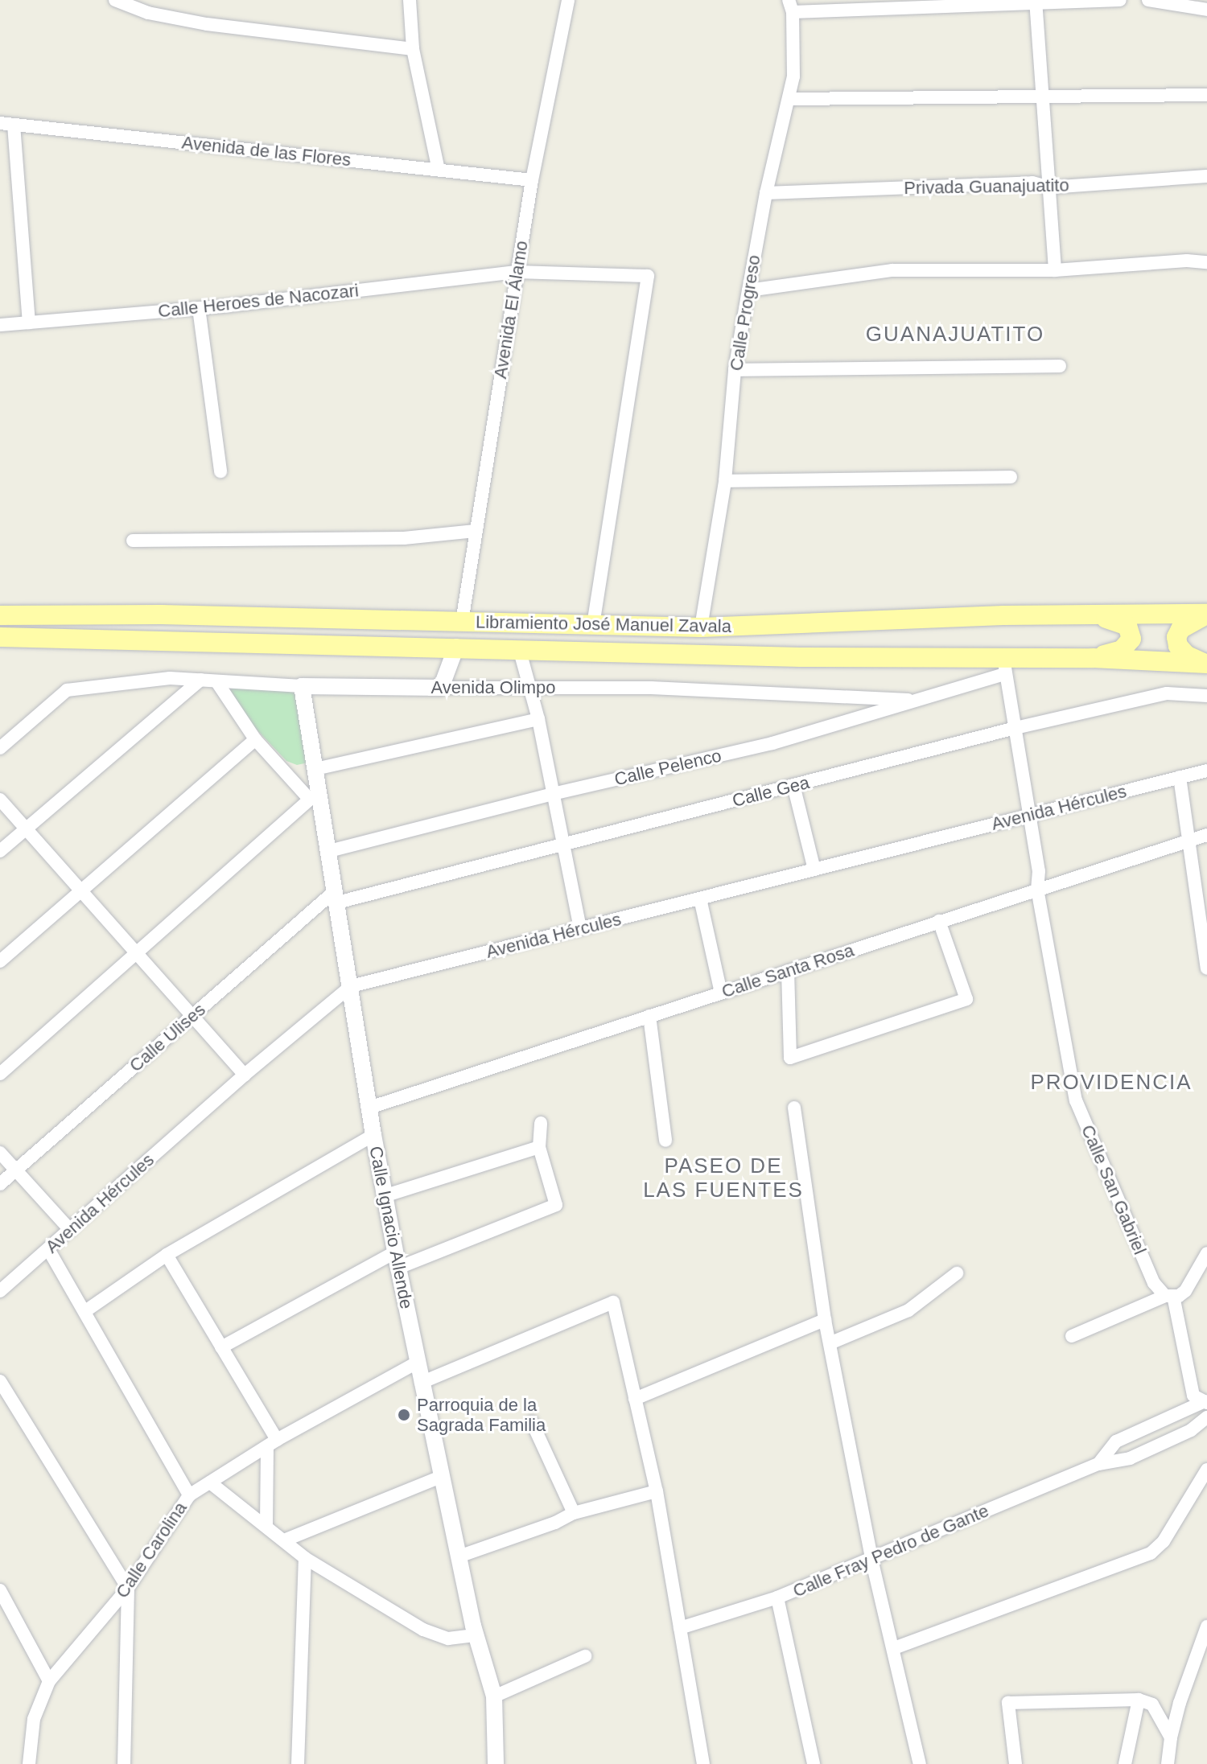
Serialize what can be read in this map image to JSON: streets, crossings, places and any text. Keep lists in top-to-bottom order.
{
  "streets": {
    "main road": ["Libramiento José Manuel Zavala"],
    "street": [
      "Avenida de las Flores",
      "Privada Guanajuatito",
      "Calle Heroes de Nacozari",
      "Avenida El Álamo",
      "Calle Progreso",
      "Avenida Olimpo",
      "Calle Pelenco",
      "Calle Gea",
      "Avenida Hércules",
      "Calle Santa Rosa",
      "Calle Ulises",
      "Calle San Gabriel",
      "Calle Ignacio Allende",
      "Calle Carolina",
      "Calle Fray Pedro de Gante"
    ]
  },
  "crossings": [
    ["Avenida de las Flores", "Avenida El Álamo"],
    ["Privada Guanajuatito", "Calle Progreso"],
    ["Calle Heroes de Nacozari", "Avenida El Álamo"],
    ["Calle Heroes de Nacozari", "Libramiento José Manuel Zavala"],
    ["Avenida El Álamo", "Libramiento José Manuel Zavala"],
    ["Calle Progreso", "Libramiento José Manuel Zavala"],
    ["Libramiento José Manuel Zavala", "Calle Pelenco"],
    ["Libramiento José Manuel Zavala", "Calle San Gabriel"],
    ["Avenida Olimpo", "Calle Pelenco"],
    ["Avenida Olimpo", "Calle Ignacio Allende"],
    ["Calle Pelenco", "Calle San Gabriel"],
    ["Calle Pelenco", "Calle Ignacio Allende"],
    ["Calle Gea", "Calle Ulises"],
    ["Calle Gea", "Calle San Gabriel"],
    ["Calle Gea", "Calle Ignacio Allende"],
    ["Avenida Hércules", "Calle San Gabriel"],
    ["Avenida Hércules", "Calle Ignacio Allende"],
    ["Calle Santa Rosa", "Calle San Gabriel"],
    ["Calle Santa Rosa", "Calle Ignacio Allende"],
    ["Calle Ulises", "Calle Ignacio Allende"],
    ["Calle San Gabriel", "Calle Fray Pedro de Gante"],
    ["Calle Ignacio Allende", "Calle Carolina"]
  ],
  "districts": ["GUANAJUATITO", "PROVIDENCIA", "PASEO DE LAS FUENTES"],
  "places": ["Parroquia de la Sagrada Familia"]
}
